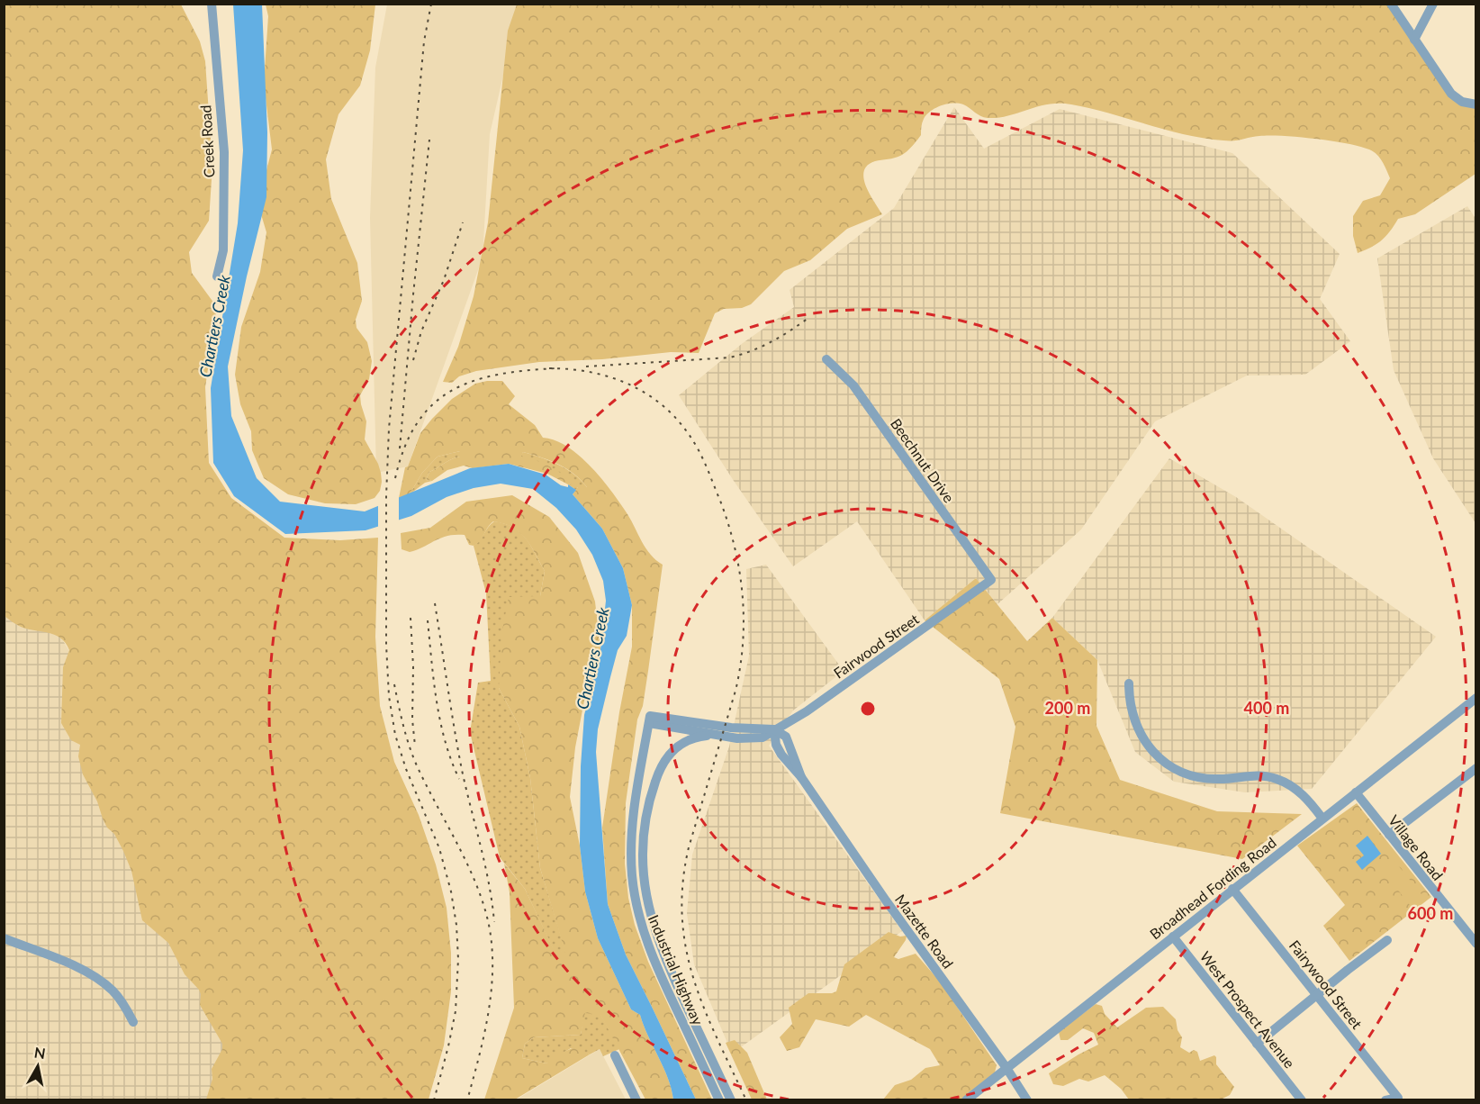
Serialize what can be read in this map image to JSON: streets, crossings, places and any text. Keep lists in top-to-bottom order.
{
  "streets": {
    "street": [
      "Creek Road",
      "Beechnut Drive",
      "Fairwood Street",
      "Village Road",
      "Broadhead Fording Road",
      "Mazette Road",
      "Industrial Highway",
      "Fairywood Street",
      "West Prospect Avenue"
    ]
  },
  "crossings": [
    ["Beechnut Drive", "Fairwood Street"],
    ["Fairwood Street", "Mazette Road"],
    ["Fairwood Street", "Industrial Highway"],
    ["Village Road", "Broadhead Fording Road"],
    ["Broadhead Fording Road", "Mazette Road"],
    ["Broadhead Fording Road", "Fairywood Street"],
    ["Broadhead Fording Road", "West Prospect Avenue"]
  ],
  "water": ["Chartiers Creek"],
  "north": "top",
  "rings": ["200 m", "400 m", "600 m"]
}
